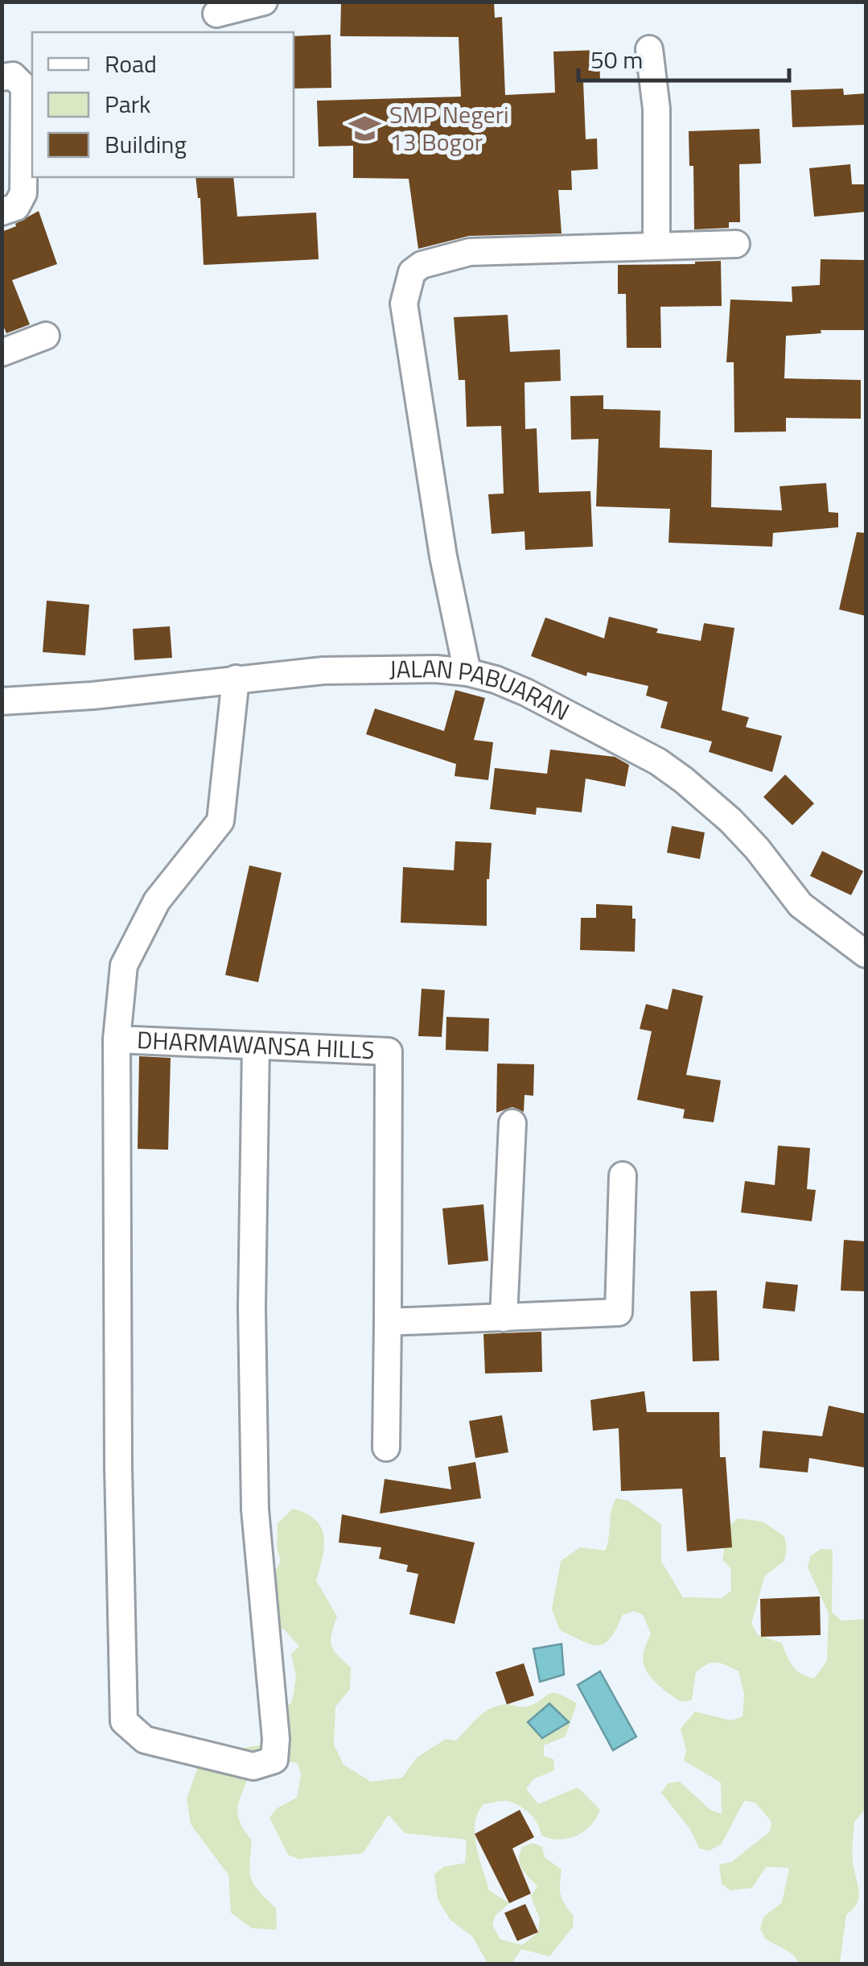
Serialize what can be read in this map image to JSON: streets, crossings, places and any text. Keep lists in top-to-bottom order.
{
  "streets": {
    "street": ["JALAN PABUARAN", "DHARMAWANSA HILLS"]
  },
  "crossings": [
    ["JALAN PABUARAN", "DHARMAWANSA HILLS"]
  ],
  "places": {
    "school or university": ["SMP Negeri 13 Bogor"]
  },
  "legend": ["Road", "Park", "Building"],
  "scale_bar": "50 m"
}
